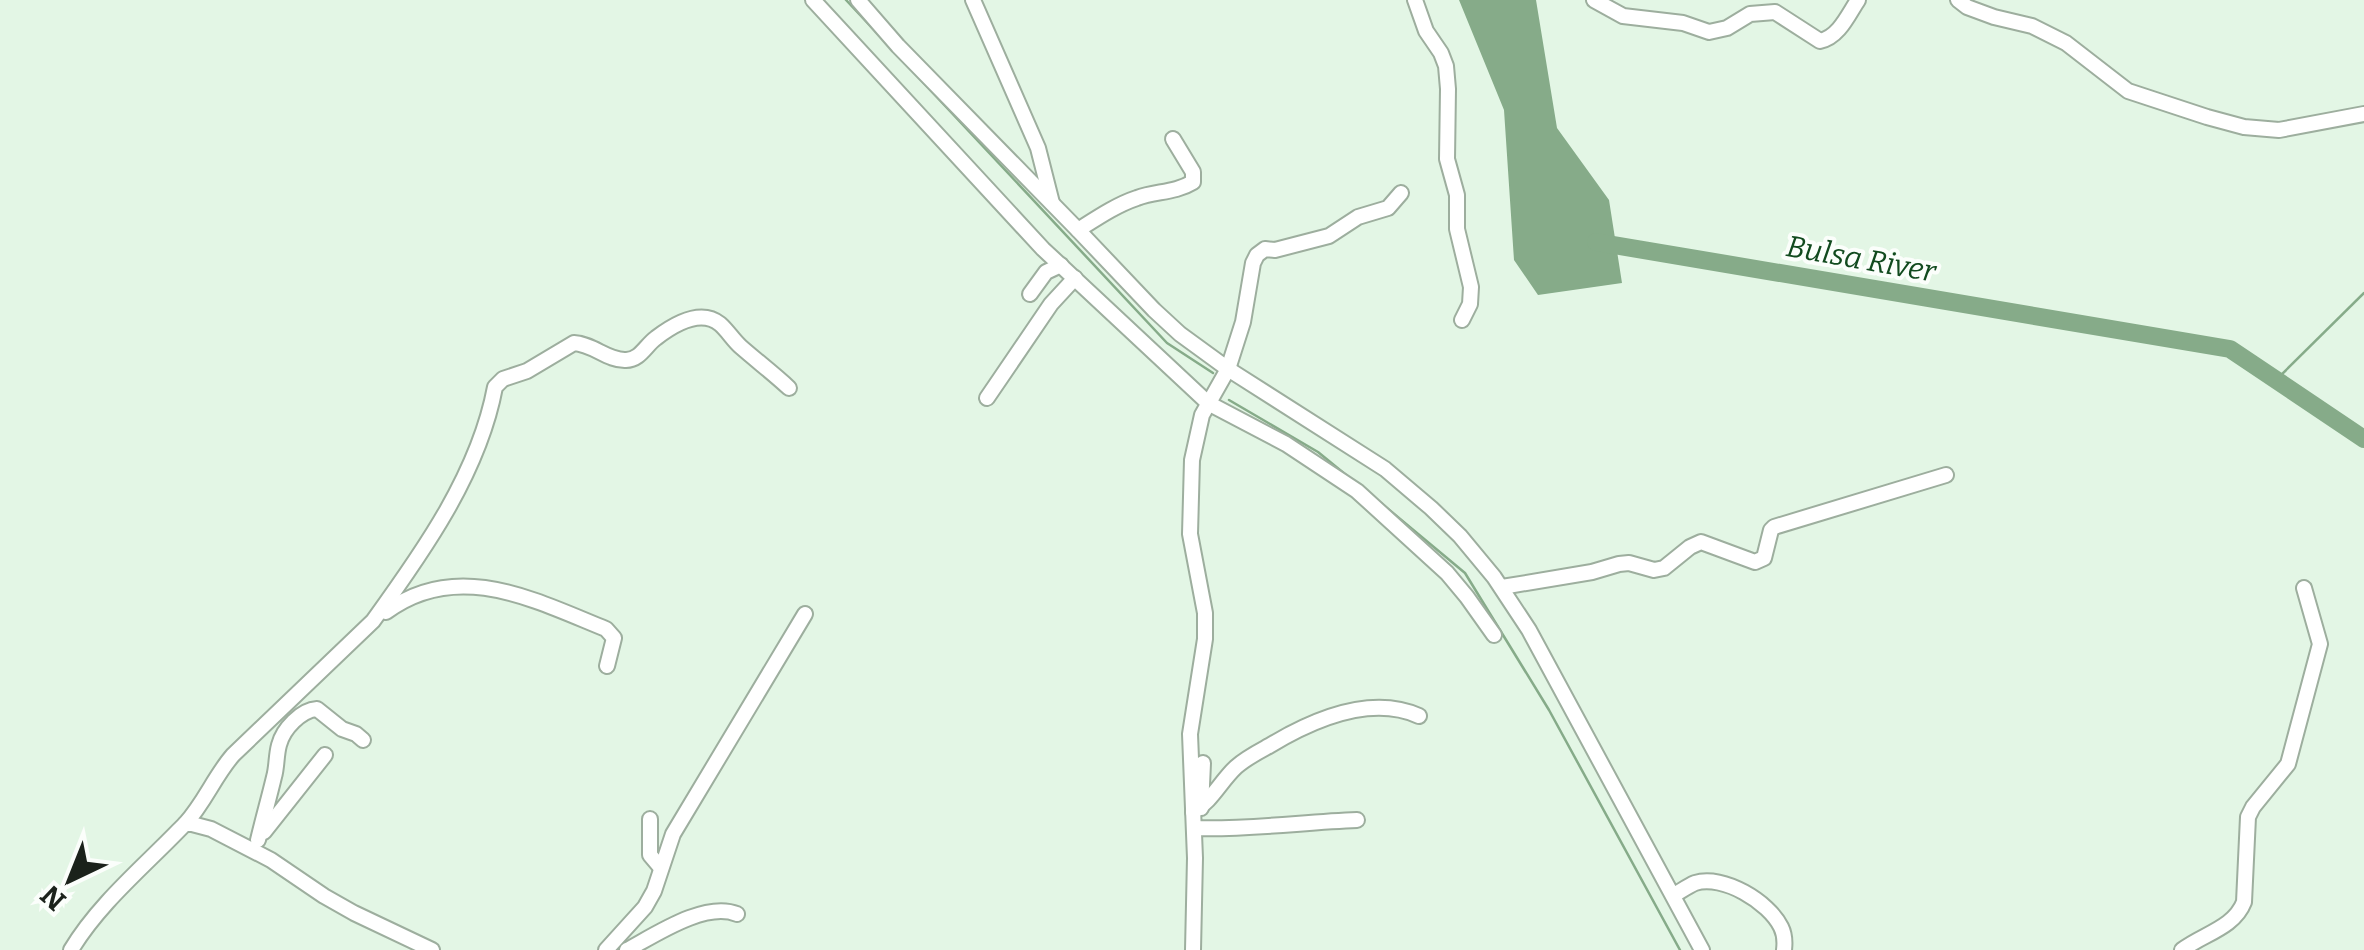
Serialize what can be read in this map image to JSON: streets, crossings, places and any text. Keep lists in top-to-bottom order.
{
  "water": ["Bulsa River"],
  "north": "bottom left"
}
